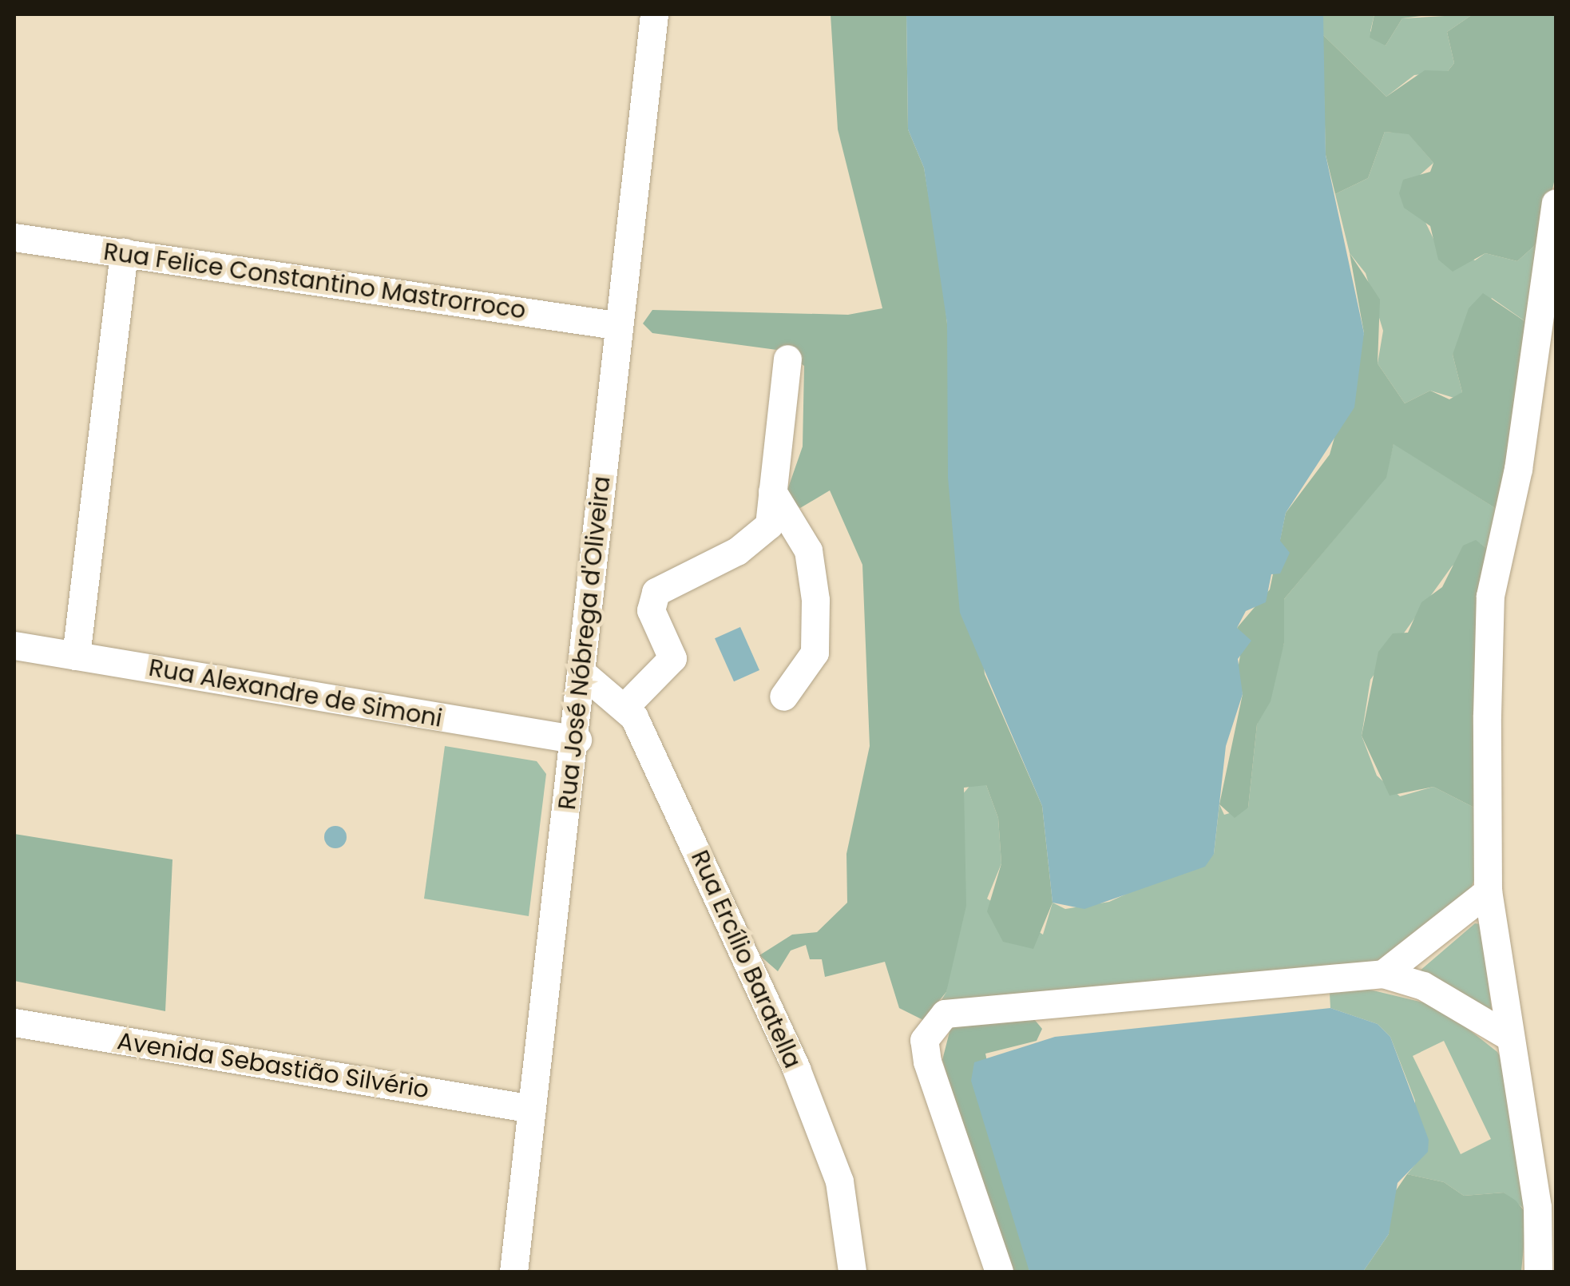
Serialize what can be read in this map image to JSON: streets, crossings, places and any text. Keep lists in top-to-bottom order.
{
  "streets": {
    "street": [
      "Rua Felice Constantino Mastrorroco",
      "Rua José Nóbrega d'Oliveira",
      "Rua Alexandre de Simoni",
      "Rua Ercílio Baratella",
      "Avenida Sebastião Silvério"
    ]
  },
  "crossings": [
    ["Rua Felice Constantino Mastrorroco", "Rua José Nóbrega d'Oliveira"],
    ["Rua José Nóbrega d'Oliveira", "Rua Alexandre de Simoni"],
    ["Rua José Nóbrega d'Oliveira", "Rua Ercílio Baratella"],
    ["Rua José Nóbrega d'Oliveira", "Avenida Sebastião Silvério"]
  ]
}
